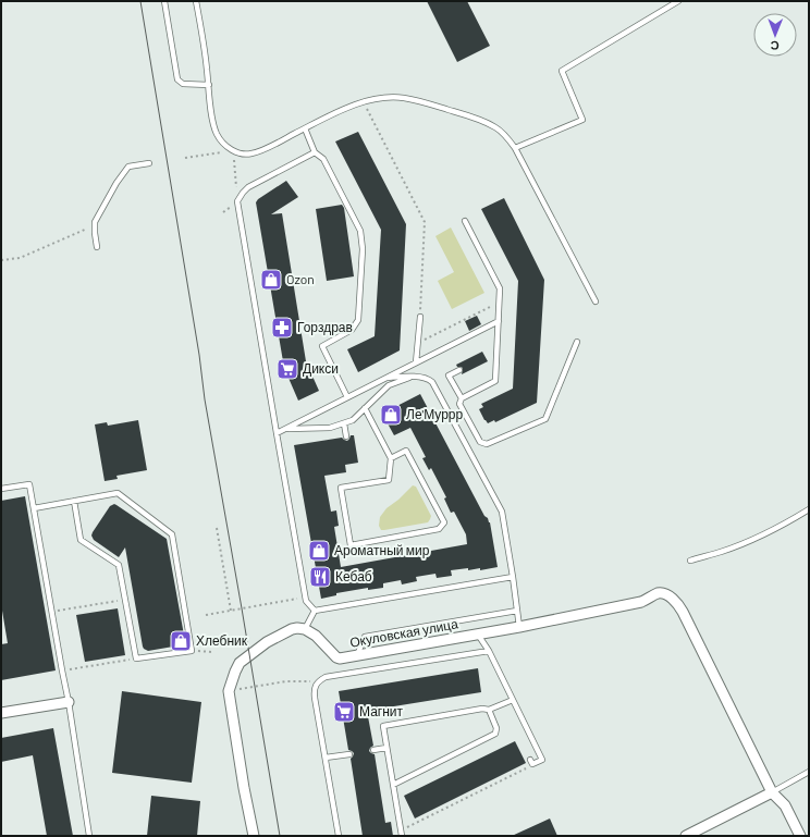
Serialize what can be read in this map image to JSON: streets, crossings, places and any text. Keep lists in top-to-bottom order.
{
  "streets": {
    "street": ["Окуловская улица"]
  },
  "places": {
    "shop": [
      "Ozon",
      "Ле'Муррр",
      "Ароматный мир",
      "Хлебник"
    ],
    "pharmacy": ["Горздрав"],
    "supermarket": ["Дикси", "Магнит"],
    "restaurant": ["Кебаб"]
  },
  "north": "bottom"
}
